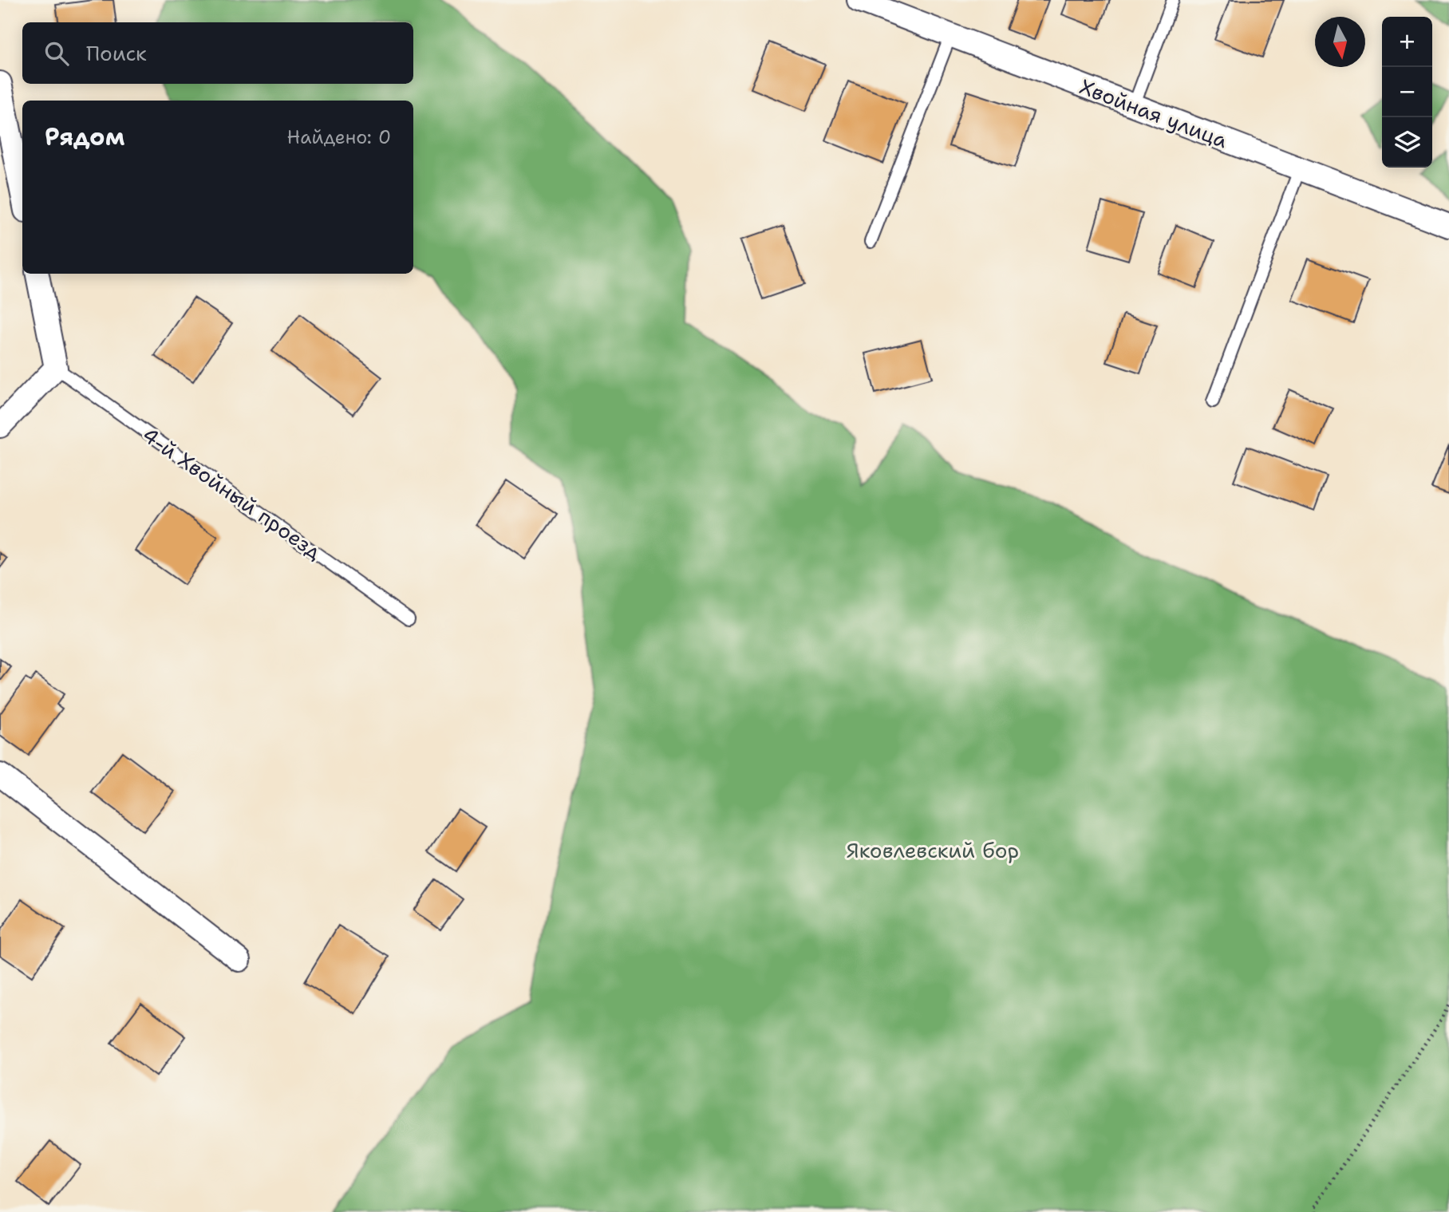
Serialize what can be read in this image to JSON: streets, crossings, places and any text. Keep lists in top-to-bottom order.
{
  "streets": {
    "street": ["Хвойная улица"],
    "lane": ["4-й Хвойный проезд"]
  },
  "parks": ["Яковлевский бор"],
  "north": "bottom",
  "page": {
    "map_buttons": ["+", "−"],
    "search": "Поиск",
    "heading": ["Рядом", "Найдено: 0"]
  }
}
